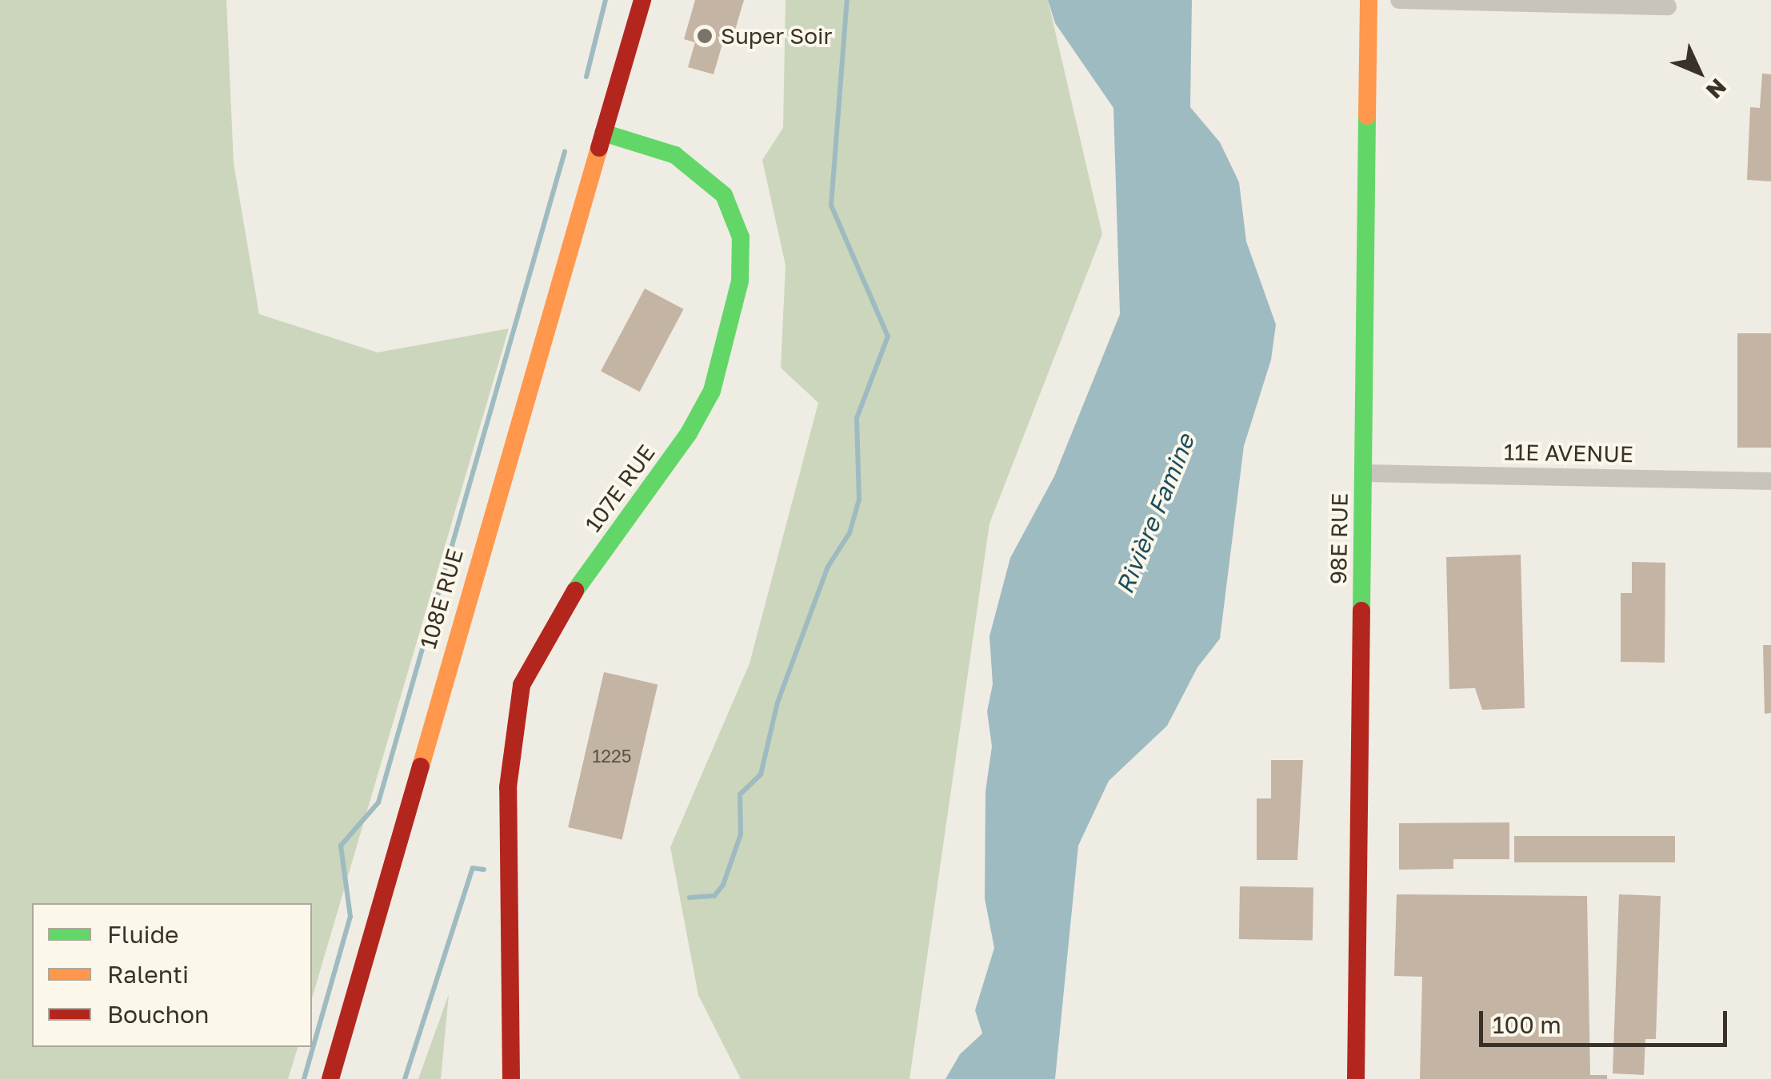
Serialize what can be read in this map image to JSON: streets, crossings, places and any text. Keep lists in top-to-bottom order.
{
  "streets": {
    "street": [
      "11E AVENUE",
      "107E RUE",
      "98E RUE",
      "108E RUE"
    ]
  },
  "crossings": [
    ["11E AVENUE", "98E RUE"],
    ["107E RUE", "108E RUE"]
  ],
  "water": ["Rivière Famine"],
  "places": ["Super Soir"],
  "house_numbers": ["1225"],
  "legend": ["Fluide", "Ralenti", "Bouchon"],
  "scale_bar": "100 m",
  "north": "bottom right"
}
